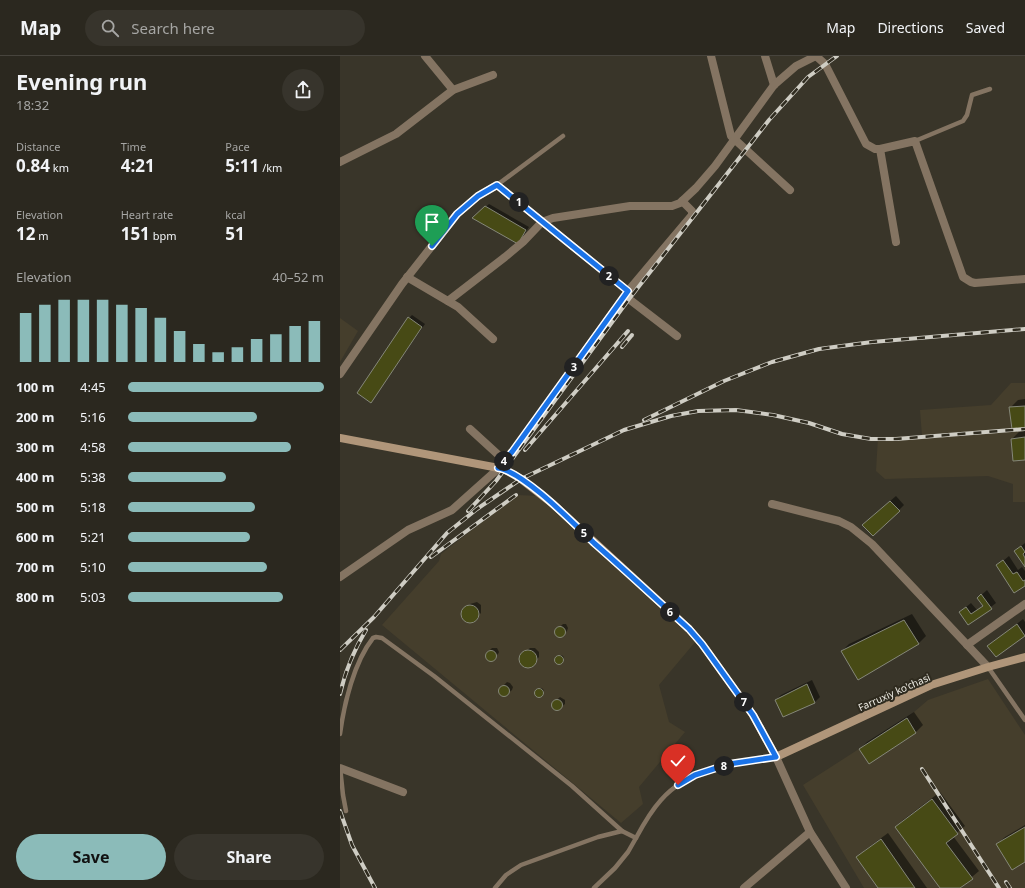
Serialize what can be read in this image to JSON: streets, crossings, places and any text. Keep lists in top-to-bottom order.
{
  "streets": {
    "street": ["Farruxiy ko'chasi"]
  },
  "page": {
    "header": "Map",
    "search": "Search here",
    "nav": ["Map", "Directions", "Saved"],
    "heading": ["Evening run", "18:32"],
    "stats": [
      ["Distance", "0.84 km"],
      ["Time", "4:21"],
      ["Pace", "5:11 /km"],
      ["Elevation", "12 m"],
      ["Heart rate", "151 bpm"],
      ["kcal", "51"]
    ],
    "pins": [
      "1",
      "2",
      "3",
      "4",
      "5",
      "6",
      "7",
      "8"
    ],
    "chart": ["Elevation", "40–52 m"],
    "list": [
      {
        "name": "100 m",
        "note": "4:45"
      },
      {
        "name": "200 m",
        "note": "5:16"
      },
      {
        "name": "300 m",
        "note": "4:58"
      },
      {
        "name": "400 m",
        "note": "5:38"
      },
      {
        "name": "500 m",
        "note": "5:18"
      },
      {
        "name": "600 m",
        "note": "5:21"
      },
      {
        "name": "700 m",
        "note": "5:10"
      },
      {
        "name": "800 m",
        "note": "5:03"
      }
    ],
    "buttons": ["Save", "Share"]
  }
}
